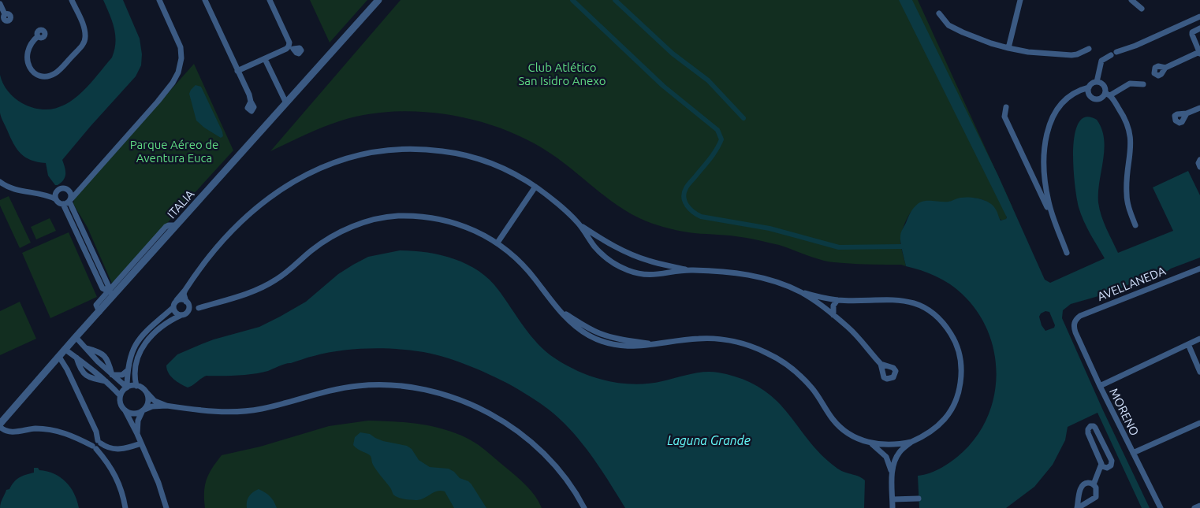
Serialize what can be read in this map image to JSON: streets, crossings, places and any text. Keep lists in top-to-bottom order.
{
  "streets": {
    "street": ["ITALIA", "AVELLANEDA", "MORENO"]
  },
  "crossings": [
    ["AVELLANEDA", "MORENO"]
  ],
  "water": ["Laguna Grande"],
  "parks": ["Club Atlético San Isidro Anexo", "Parque Aéreo de Aventura Euca"]
}
